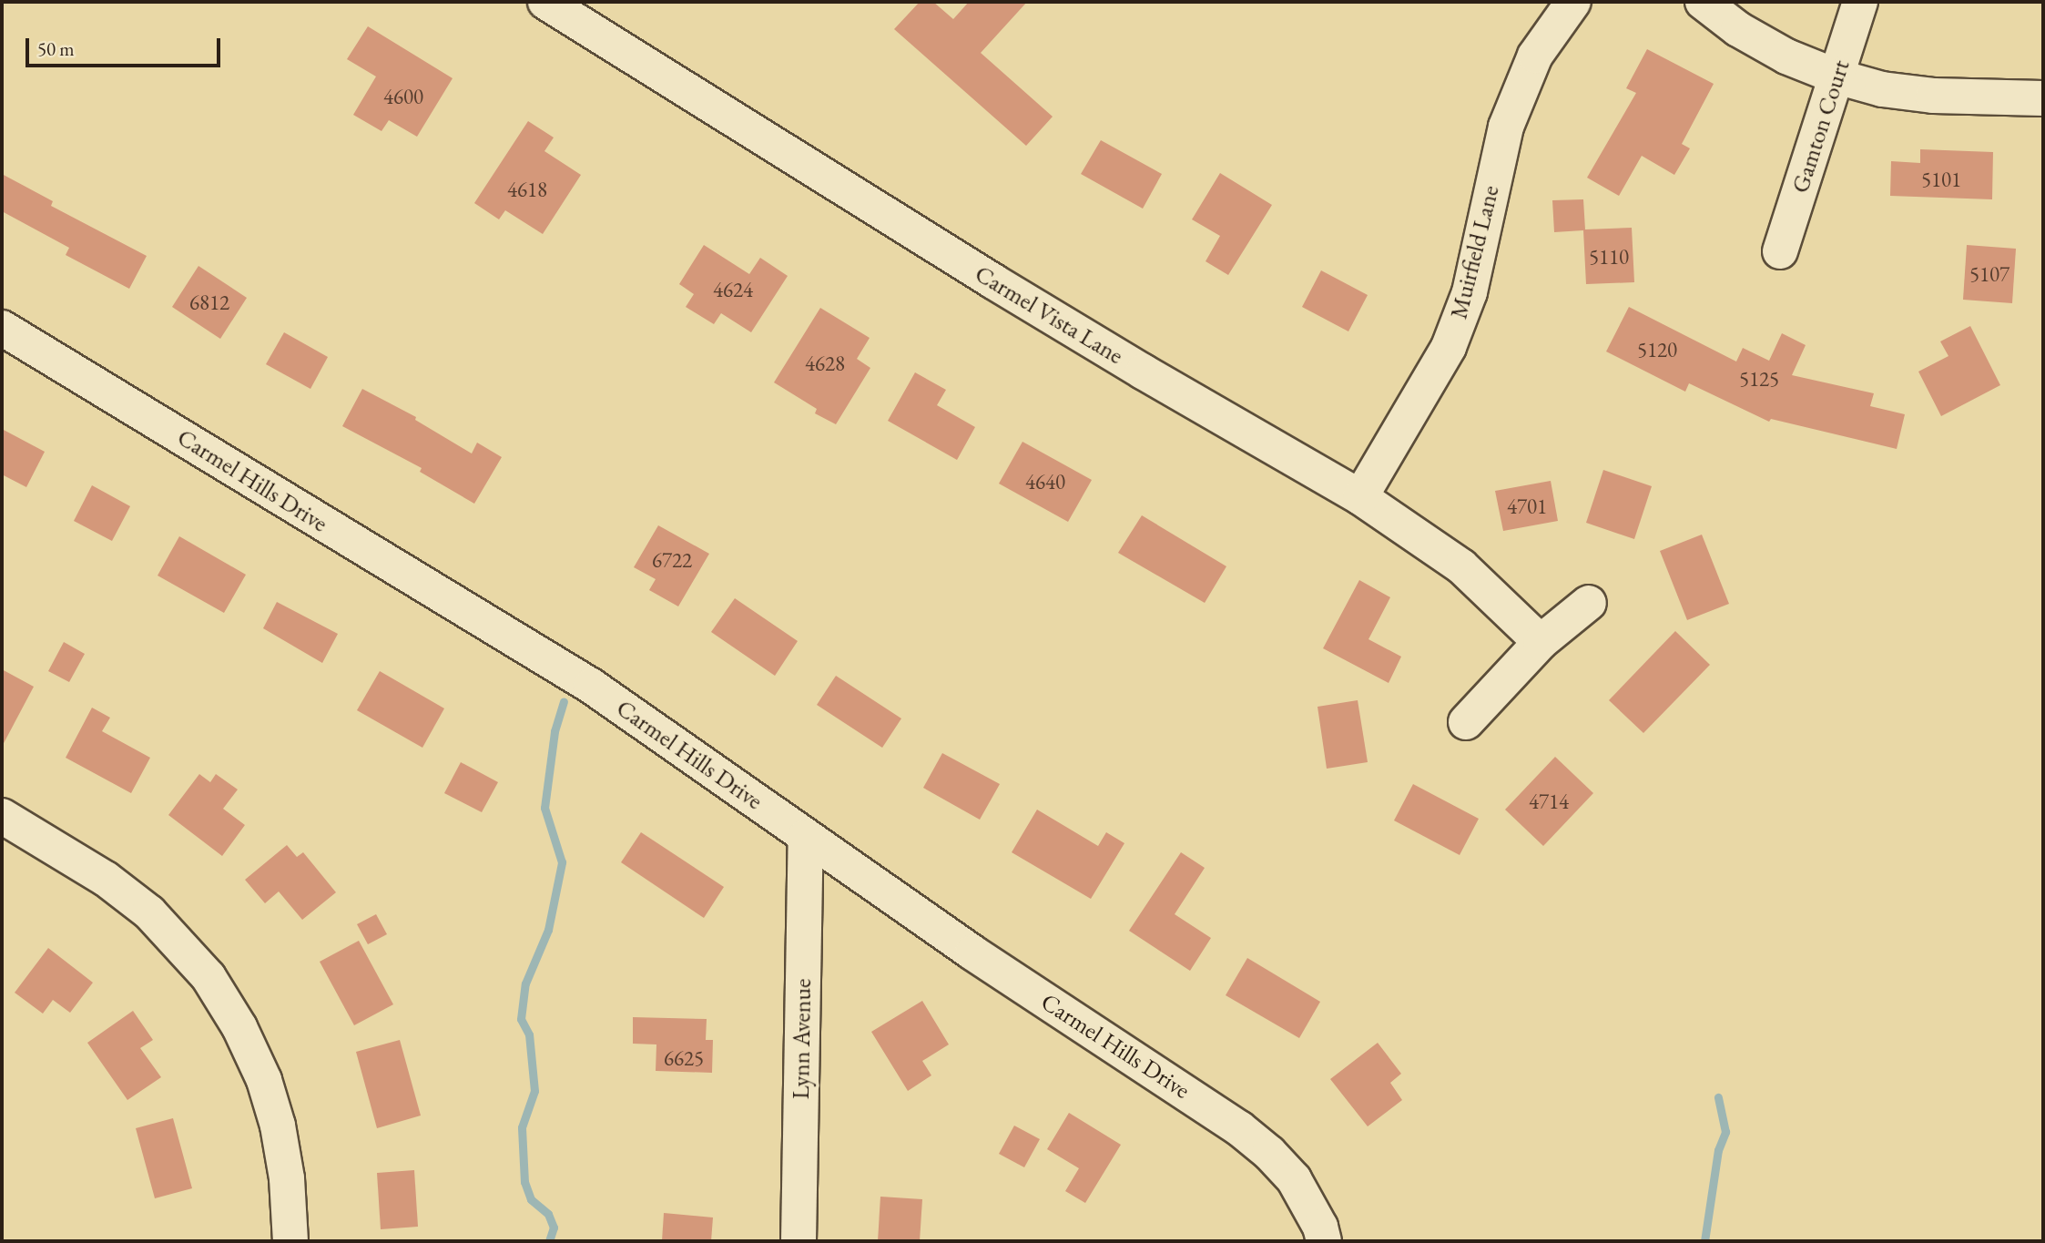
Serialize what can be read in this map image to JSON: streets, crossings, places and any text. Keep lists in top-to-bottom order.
{
  "streets": {
    "street": [
      "Gamton Court",
      "Muirfield Lane",
      "Carmel Vista Lane",
      "Carmel Hills Drive",
      "Lynn Avenue"
    ]
  },
  "crossings": [
    ["Muirfield Lane", "Carmel Vista Lane"],
    ["Carmel Hills Drive", "Lynn Avenue"]
  ],
  "house_numbers": [
    "4600",
    "5101",
    "4618",
    "5110",
    "5107",
    "4624",
    "6812",
    "5120",
    "4628",
    "5125",
    "4640",
    "4701",
    "6722",
    "4714",
    "6625"
  ],
  "scale_bar": "50 m"
}
